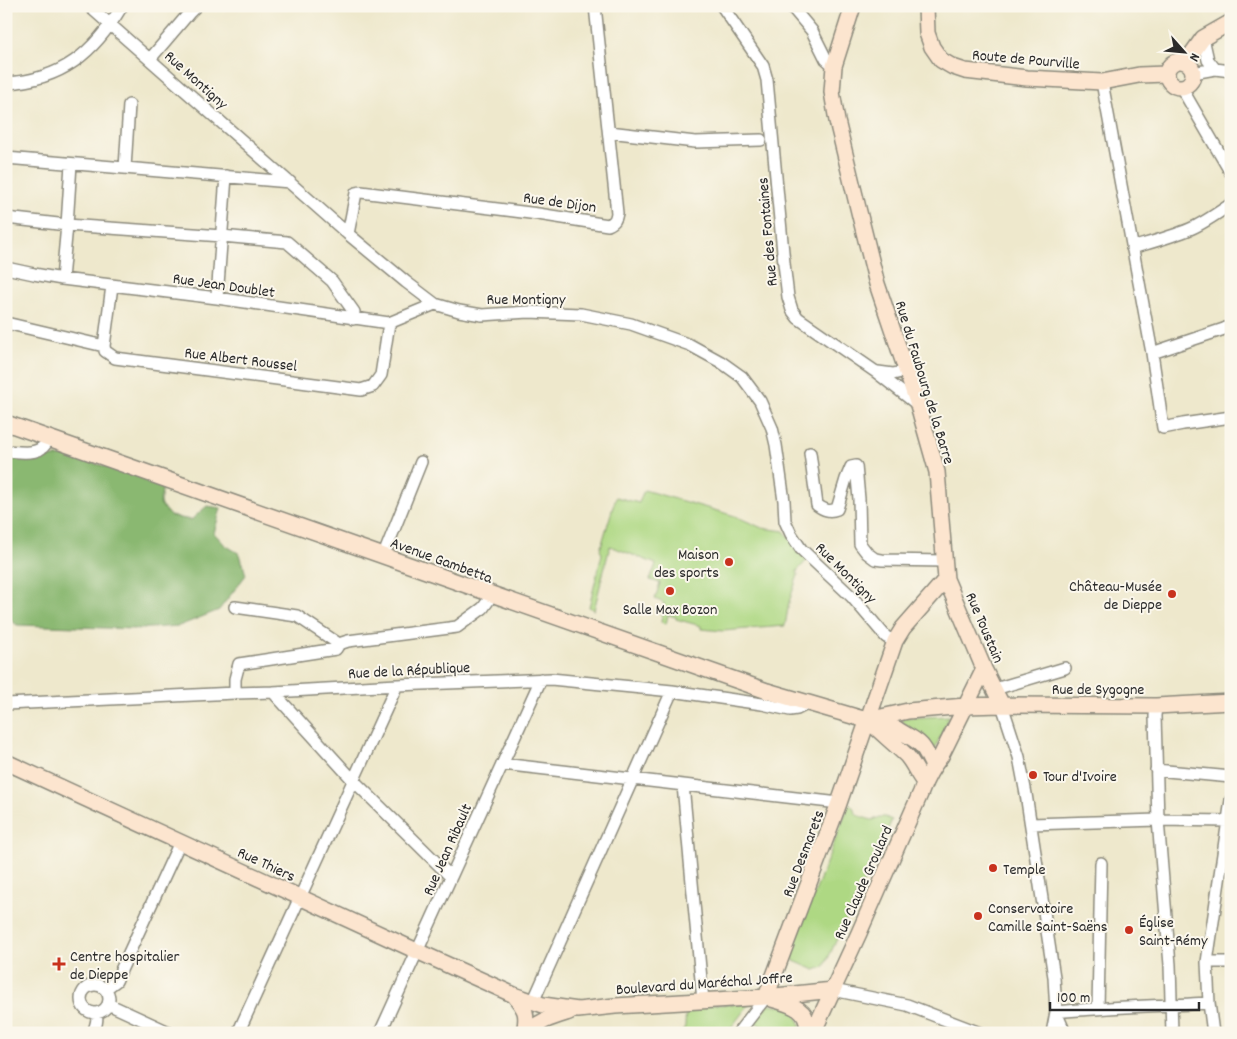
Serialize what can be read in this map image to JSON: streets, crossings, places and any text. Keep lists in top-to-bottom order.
{
  "streets": {
    "main road": [
      "Route de Pourville",
      "Rue du Faubourg de la Barre",
      "Avenue Gambetta",
      "Rue Toustain",
      "Rue de Sygogne",
      "Rue Desmarets",
      "Rue Thiers",
      "Rue Claude Groulard",
      "Boulevard du Maréchal Joffre"
    ],
    "street": [
      "Rue Montigny",
      "Rue de Dijon",
      "Rue des Fontaines",
      "Rue Jean Doublet",
      "Rue Albert Roussel",
      "Rue de la République",
      "Rue Jean Ribault"
    ]
  },
  "crossings": [
    ["Rue Montigny", "Rue de Dijon"],
    ["Rue Montigny", "Rue Jean Doublet"],
    ["Rue des Fontaines", "Rue du Faubourg de la Barre"],
    ["Rue Jean Doublet", "Rue Albert Roussel"],
    ["Rue du Faubourg de la Barre", "Rue Toustain"],
    ["Avenue Gambetta", "Rue de la République"],
    ["Avenue Gambetta", "Rue de Sygogne"],
    ["Avenue Gambetta", "Rue Desmarets"],
    ["Avenue Gambetta", "Rue Claude Groulard"],
    ["Rue Toustain", "Rue de Sygogne"],
    ["Rue Toustain", "Rue Claude Groulard"],
    ["Rue de la République", "Rue Jean Ribault"],
    ["Rue de Sygogne", "Rue Desmarets"],
    ["Rue de Sygogne", "Rue Claude Groulard"],
    ["Rue Jean Ribault", "Rue Thiers"],
    ["Rue Desmarets", "Boulevard du Maréchal Joffre"],
    ["Rue Thiers", "Boulevard du Maréchal Joffre"],
    ["Rue Claude Groulard", "Boulevard du Maréchal Joffre"]
  ],
  "places": {
    "other": [
      "Maison des sports",
      "Salle Max Bozon",
      "Château-Musée de Dieppe",
      "Tour d'Ivoire",
      "Temple",
      "Conservatoire Camille Saint-Saëns",
      "Église Saint-Rémy"
    ],
    "health": ["Centre hospitalier de Dieppe"]
  },
  "scale_bar": "100 m",
  "north": "bottom right"
}
